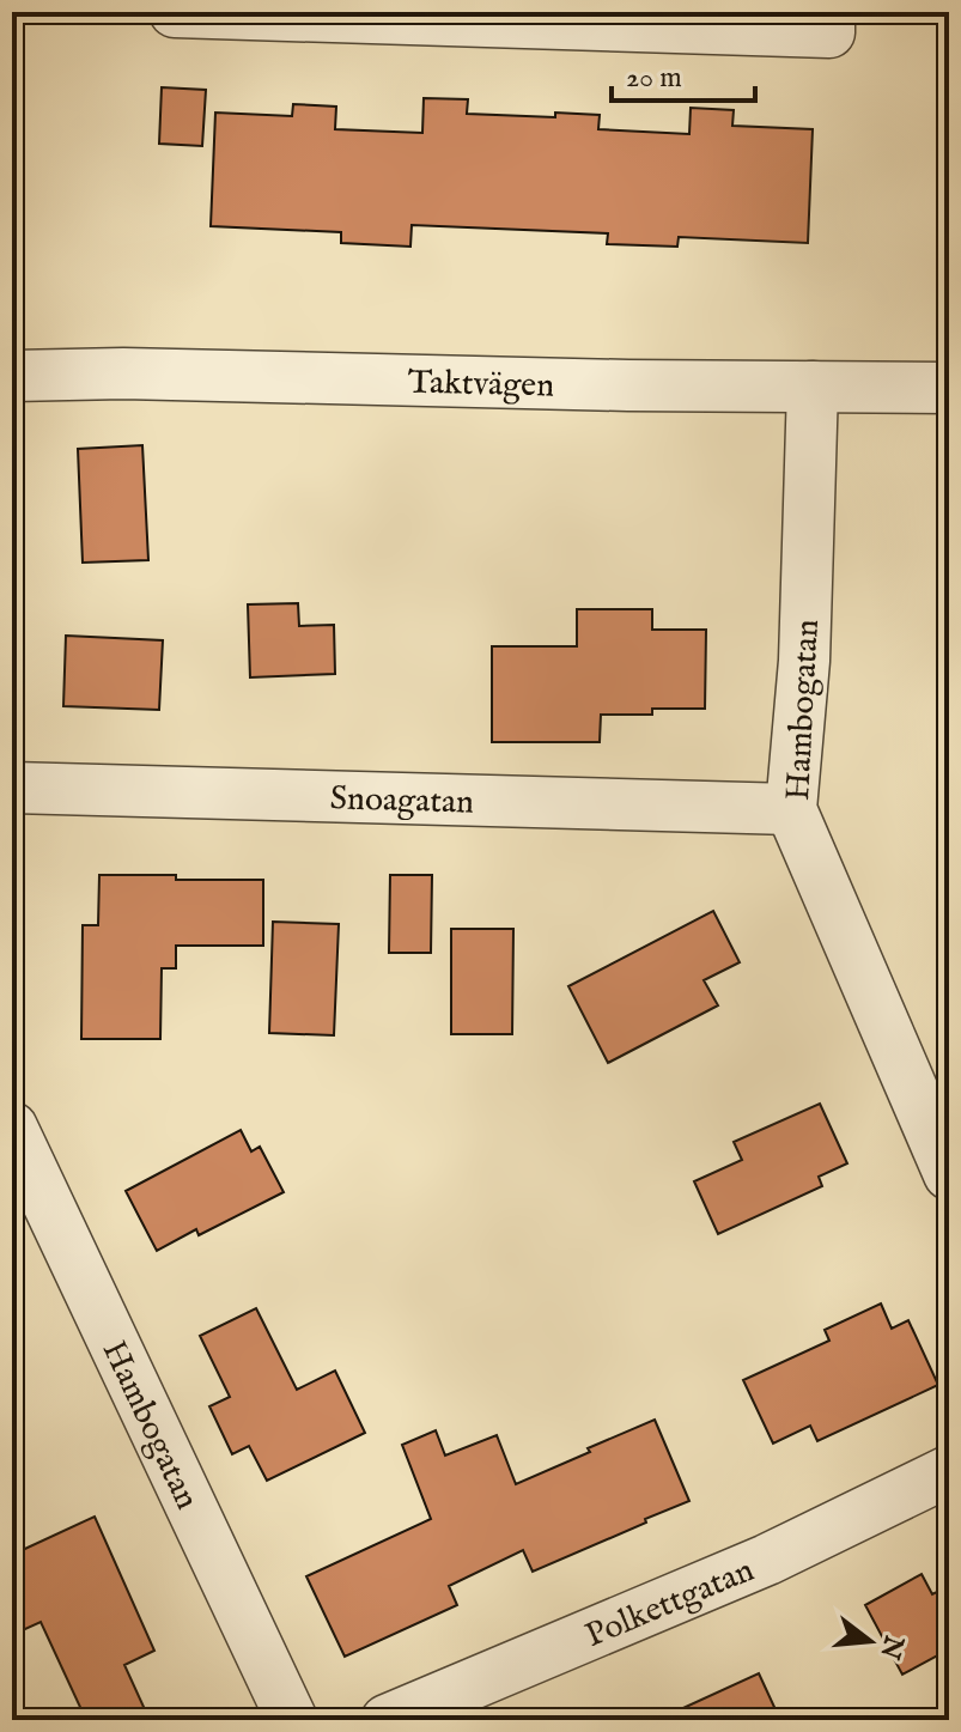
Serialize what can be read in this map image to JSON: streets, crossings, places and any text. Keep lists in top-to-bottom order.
{
  "streets": {
    "street": [
      "Taktvägen",
      "Hambogatan",
      "Snoagatan",
      "Polkettgatan"
    ]
  },
  "crossings": [
    ["Taktvägen", "Hambogatan"],
    ["Hambogatan", "Snoagatan"]
  ],
  "scale_bar": "20 m",
  "north": "right"
}
